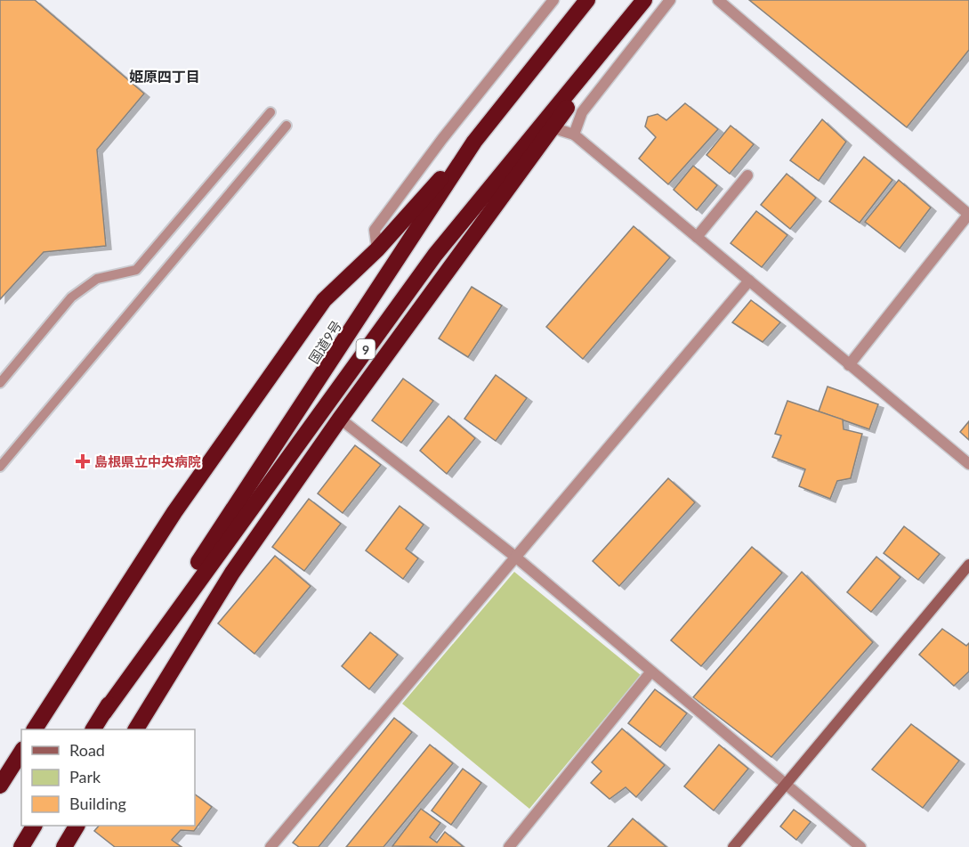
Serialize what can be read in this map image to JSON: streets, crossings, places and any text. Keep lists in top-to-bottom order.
{
  "streets": {
    "highway": ["国道9号", "9"]
  },
  "crossings": [
    ["国道9号", "9"]
  ],
  "districts": ["姫原四丁目"],
  "places": {
    "health": ["島根県立中央病院"]
  },
  "legend": ["Road", "Park", "Building"]
}
